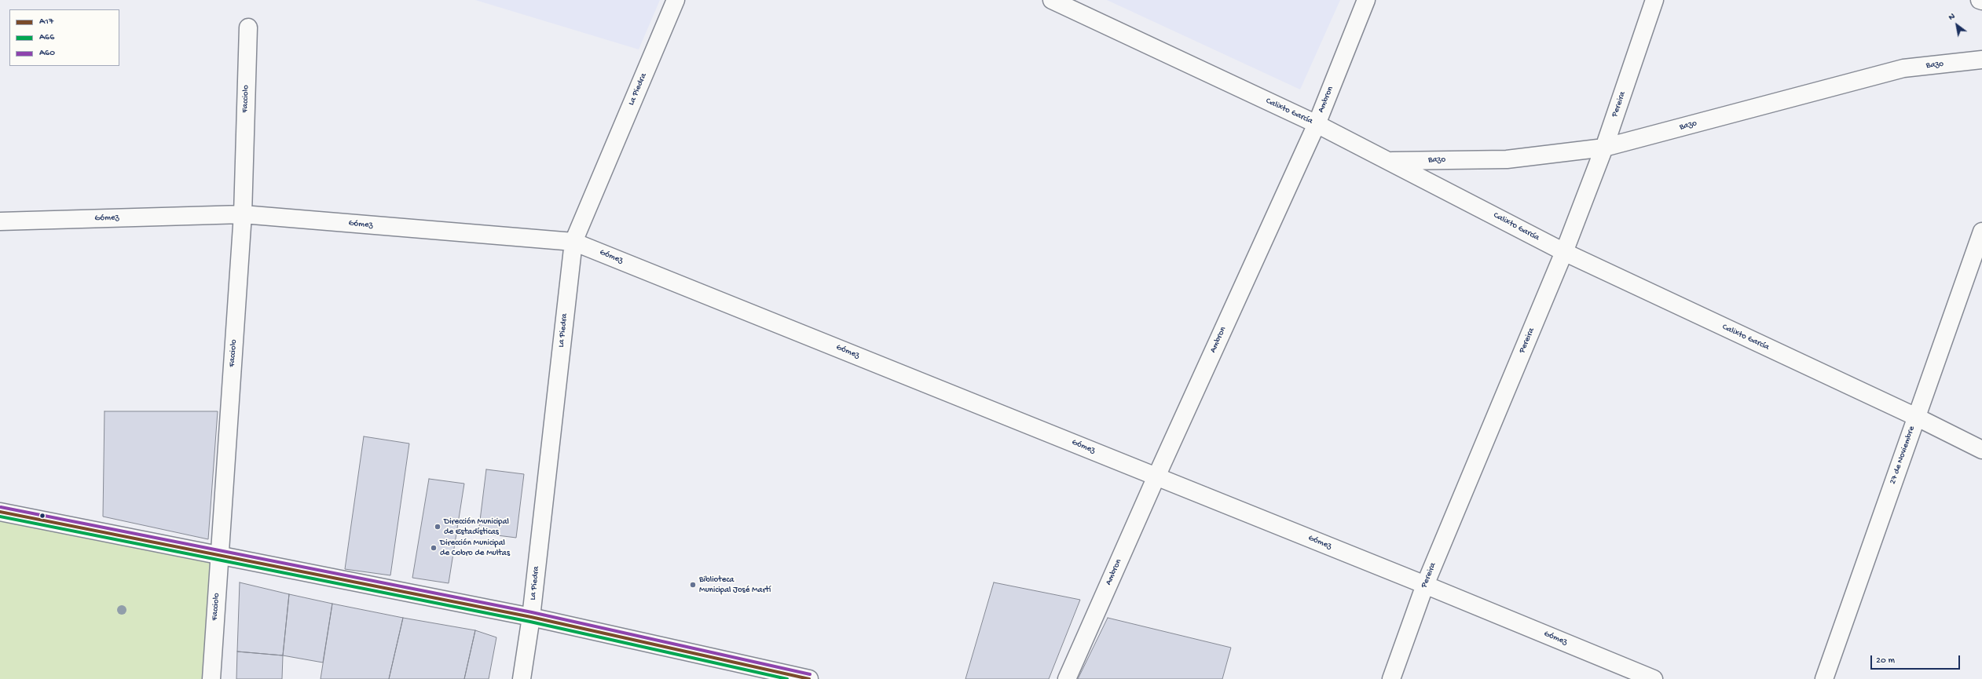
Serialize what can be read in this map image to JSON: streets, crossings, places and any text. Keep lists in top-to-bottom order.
{
  "streets": {
    "street": [
      "Bazo",
      "La Piedra",
      "Facciolo",
      "Ambron",
      "Pereira",
      "Calixto García",
      "Gómez",
      "27 de Noviembre"
    ]
  },
  "crossings": [
    ["Bazo", "Pereira"],
    ["Bazo", "Calixto García"],
    ["La Piedra", "Gómez"],
    ["Facciolo", "Gómez"],
    ["Ambron", "Calixto García"],
    ["Ambron", "Gómez"],
    ["Pereira", "Calixto García"],
    ["Pereira", "Gómez"],
    ["Calixto García", "27 de Noviembre"]
  ],
  "places": ["Dirección Municipal de Estadísticas", "Dirección Municipal de Cobro de Multas", "Biblioteca Municipal José Martí"],
  "lines": ["transit line A60", "transit line A17", "transit line A66"],
  "legend": ["A17", "A66", "A60"],
  "scale_bar": "20 m",
  "north": "top left"
}
